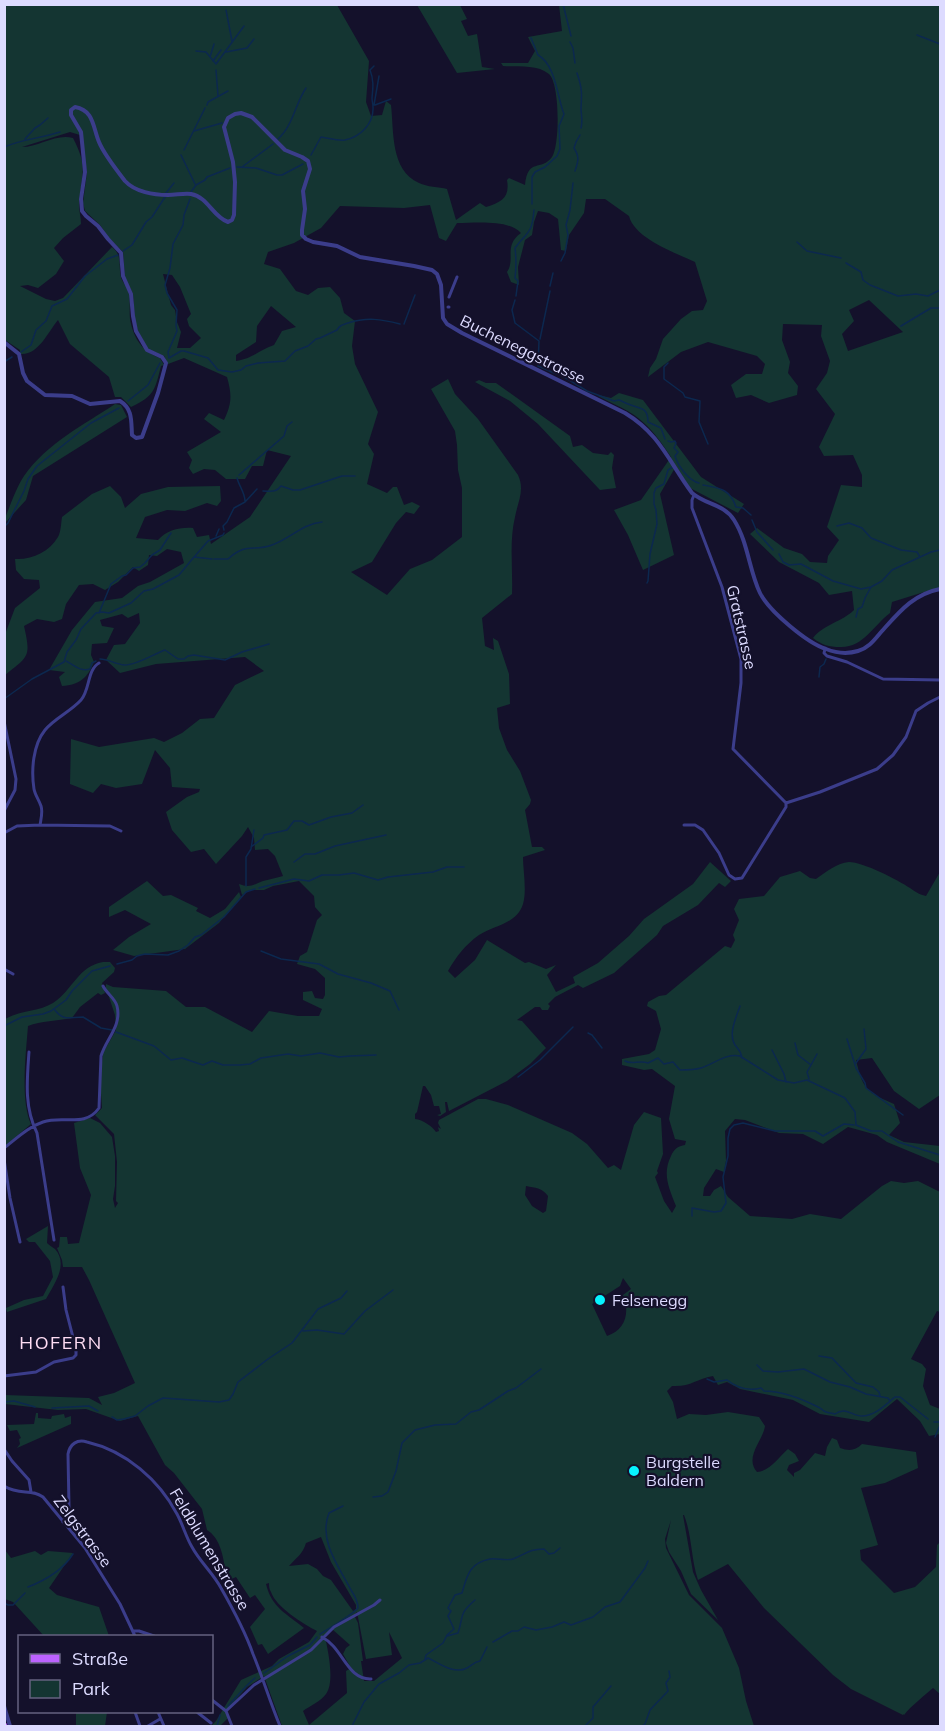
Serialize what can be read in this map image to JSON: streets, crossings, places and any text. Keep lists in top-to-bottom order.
{
  "streets": {
    "street": [
      "Bucheneggstrasse",
      "Gratstrasse",
      "Zelgstrasse",
      "Feldblumenstrasse"
    ]
  },
  "crossings": [
    ["Bucheneggstrasse", "Gratstrasse"],
    ["Zelgstrasse", "Feldblumenstrasse"]
  ],
  "districts": ["HOFERN"],
  "places": ["Felsenegg", "Burgstelle Baldern"],
  "legend": ["Straße", "Park"]
}
